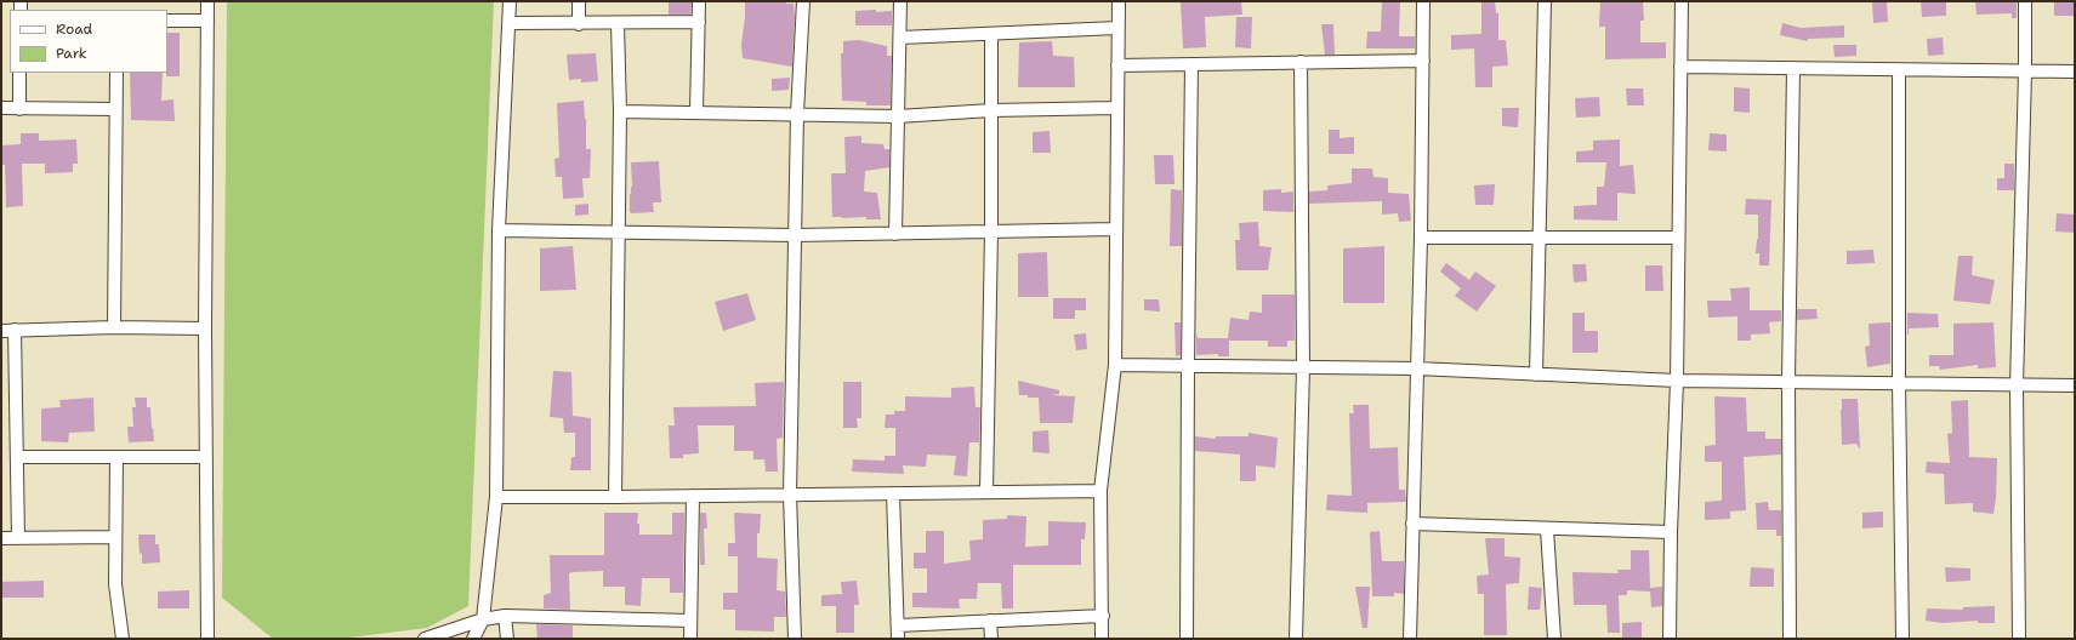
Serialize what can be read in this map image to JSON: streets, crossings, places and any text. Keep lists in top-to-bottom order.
{
  "legend": ["Road", "Park"]
}
